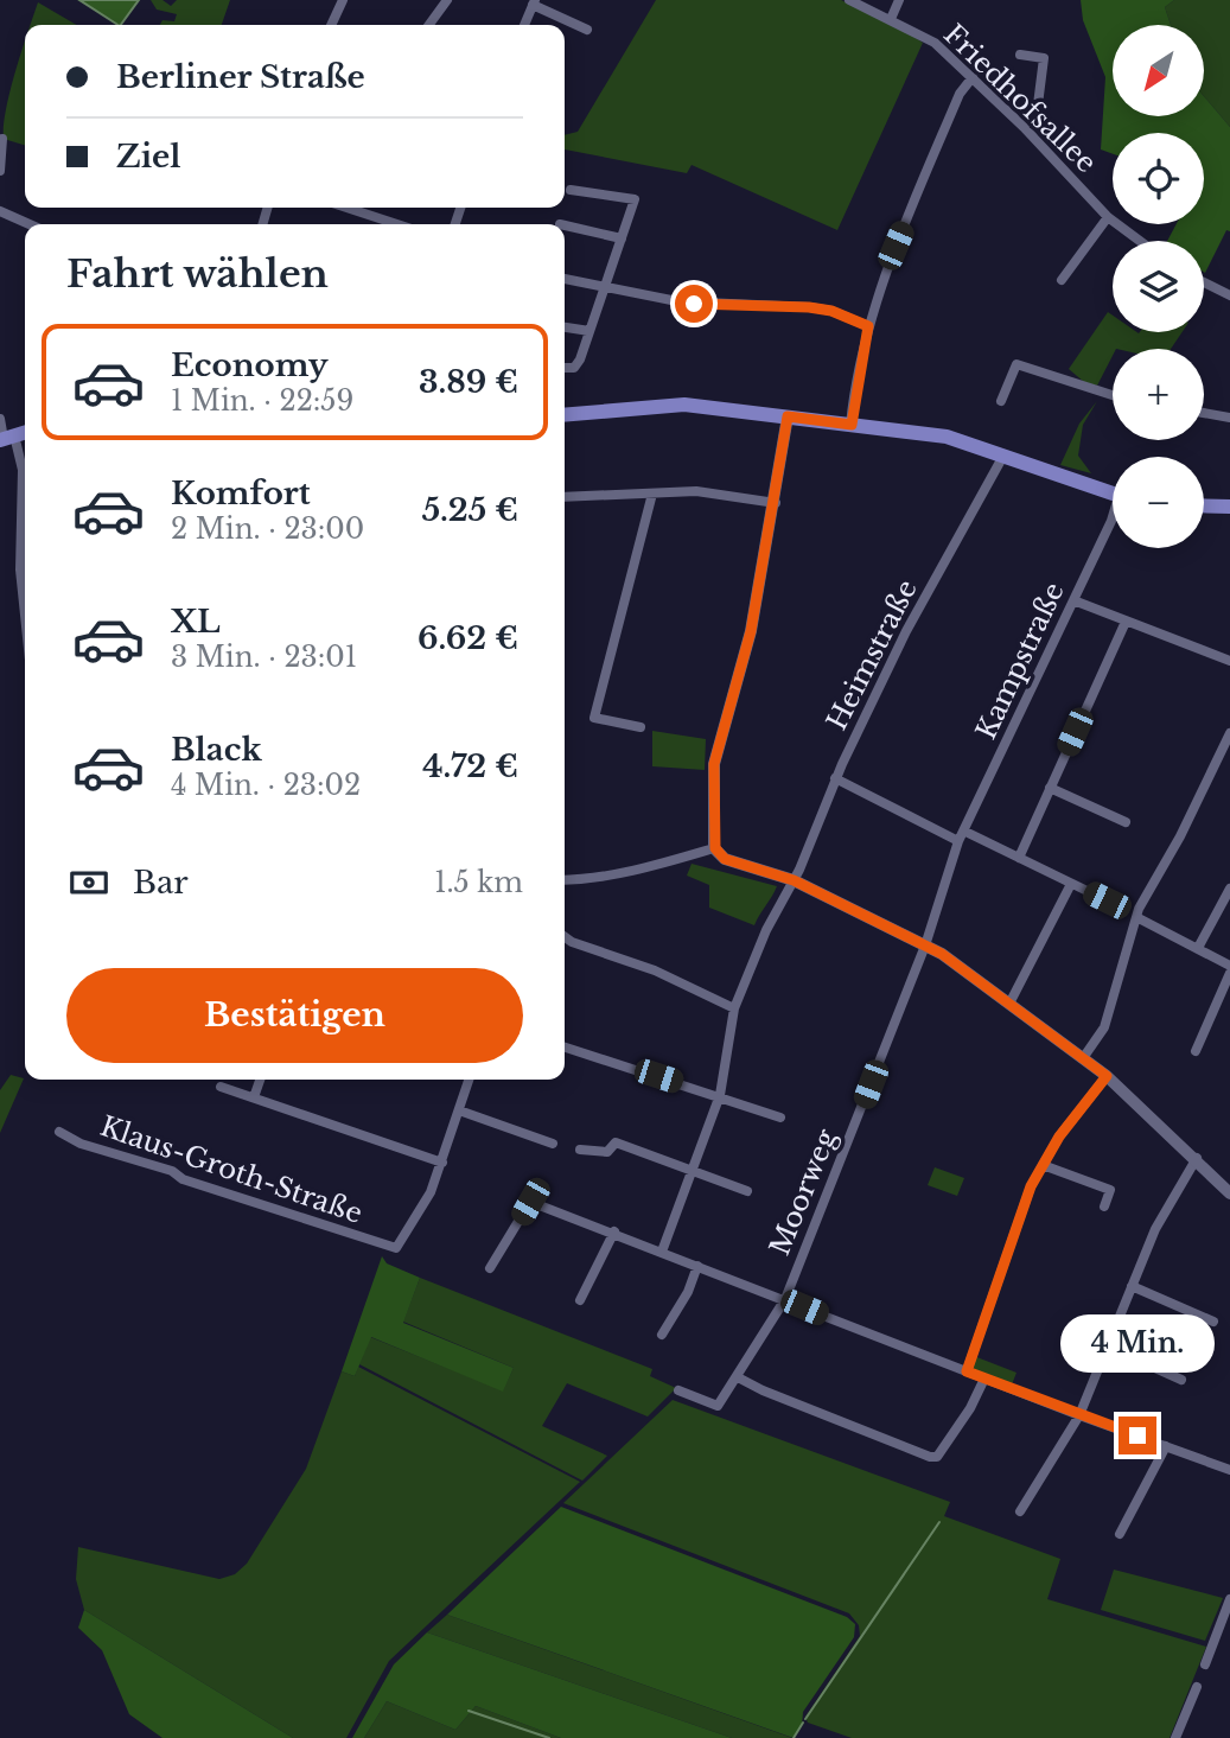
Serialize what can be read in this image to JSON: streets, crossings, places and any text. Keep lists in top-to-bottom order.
{
  "streets": {
    "street": [
      "Friedhofsallee",
      "Heimstraße",
      "Kampstraße",
      "Klaus-Groth-Straße",
      "Moorweg"
    ]
  },
  "crossings": [
    ["Kampstraße", "Moorweg"]
  ],
  "north": "bottom left",
  "page": {
    "map_buttons": ["+", "−"],
    "banner": ["Berliner Straße", "Ziel"],
    "heading": "Fahrt wählen",
    "list": [
      {
        "name": "Economy",
        "note": "1 Min. · 22:59",
        "value": "3.89 €"
      },
      {
        "name": "Komfort",
        "note": "2 Min. · 23:00",
        "value": "5.25 €"
      },
      {
        "name": "XL",
        "note": "3 Min. · 23:01",
        "value": "6.62 €"
      },
      {
        "name": "Black",
        "note": "4 Min. · 23:02",
        "value": "4.72 €"
      }
    ],
    "pay": ["Bar", "1.5 km"],
    "buttons": "Bestätigen",
    "bubble": "4 Min."
  }
}
